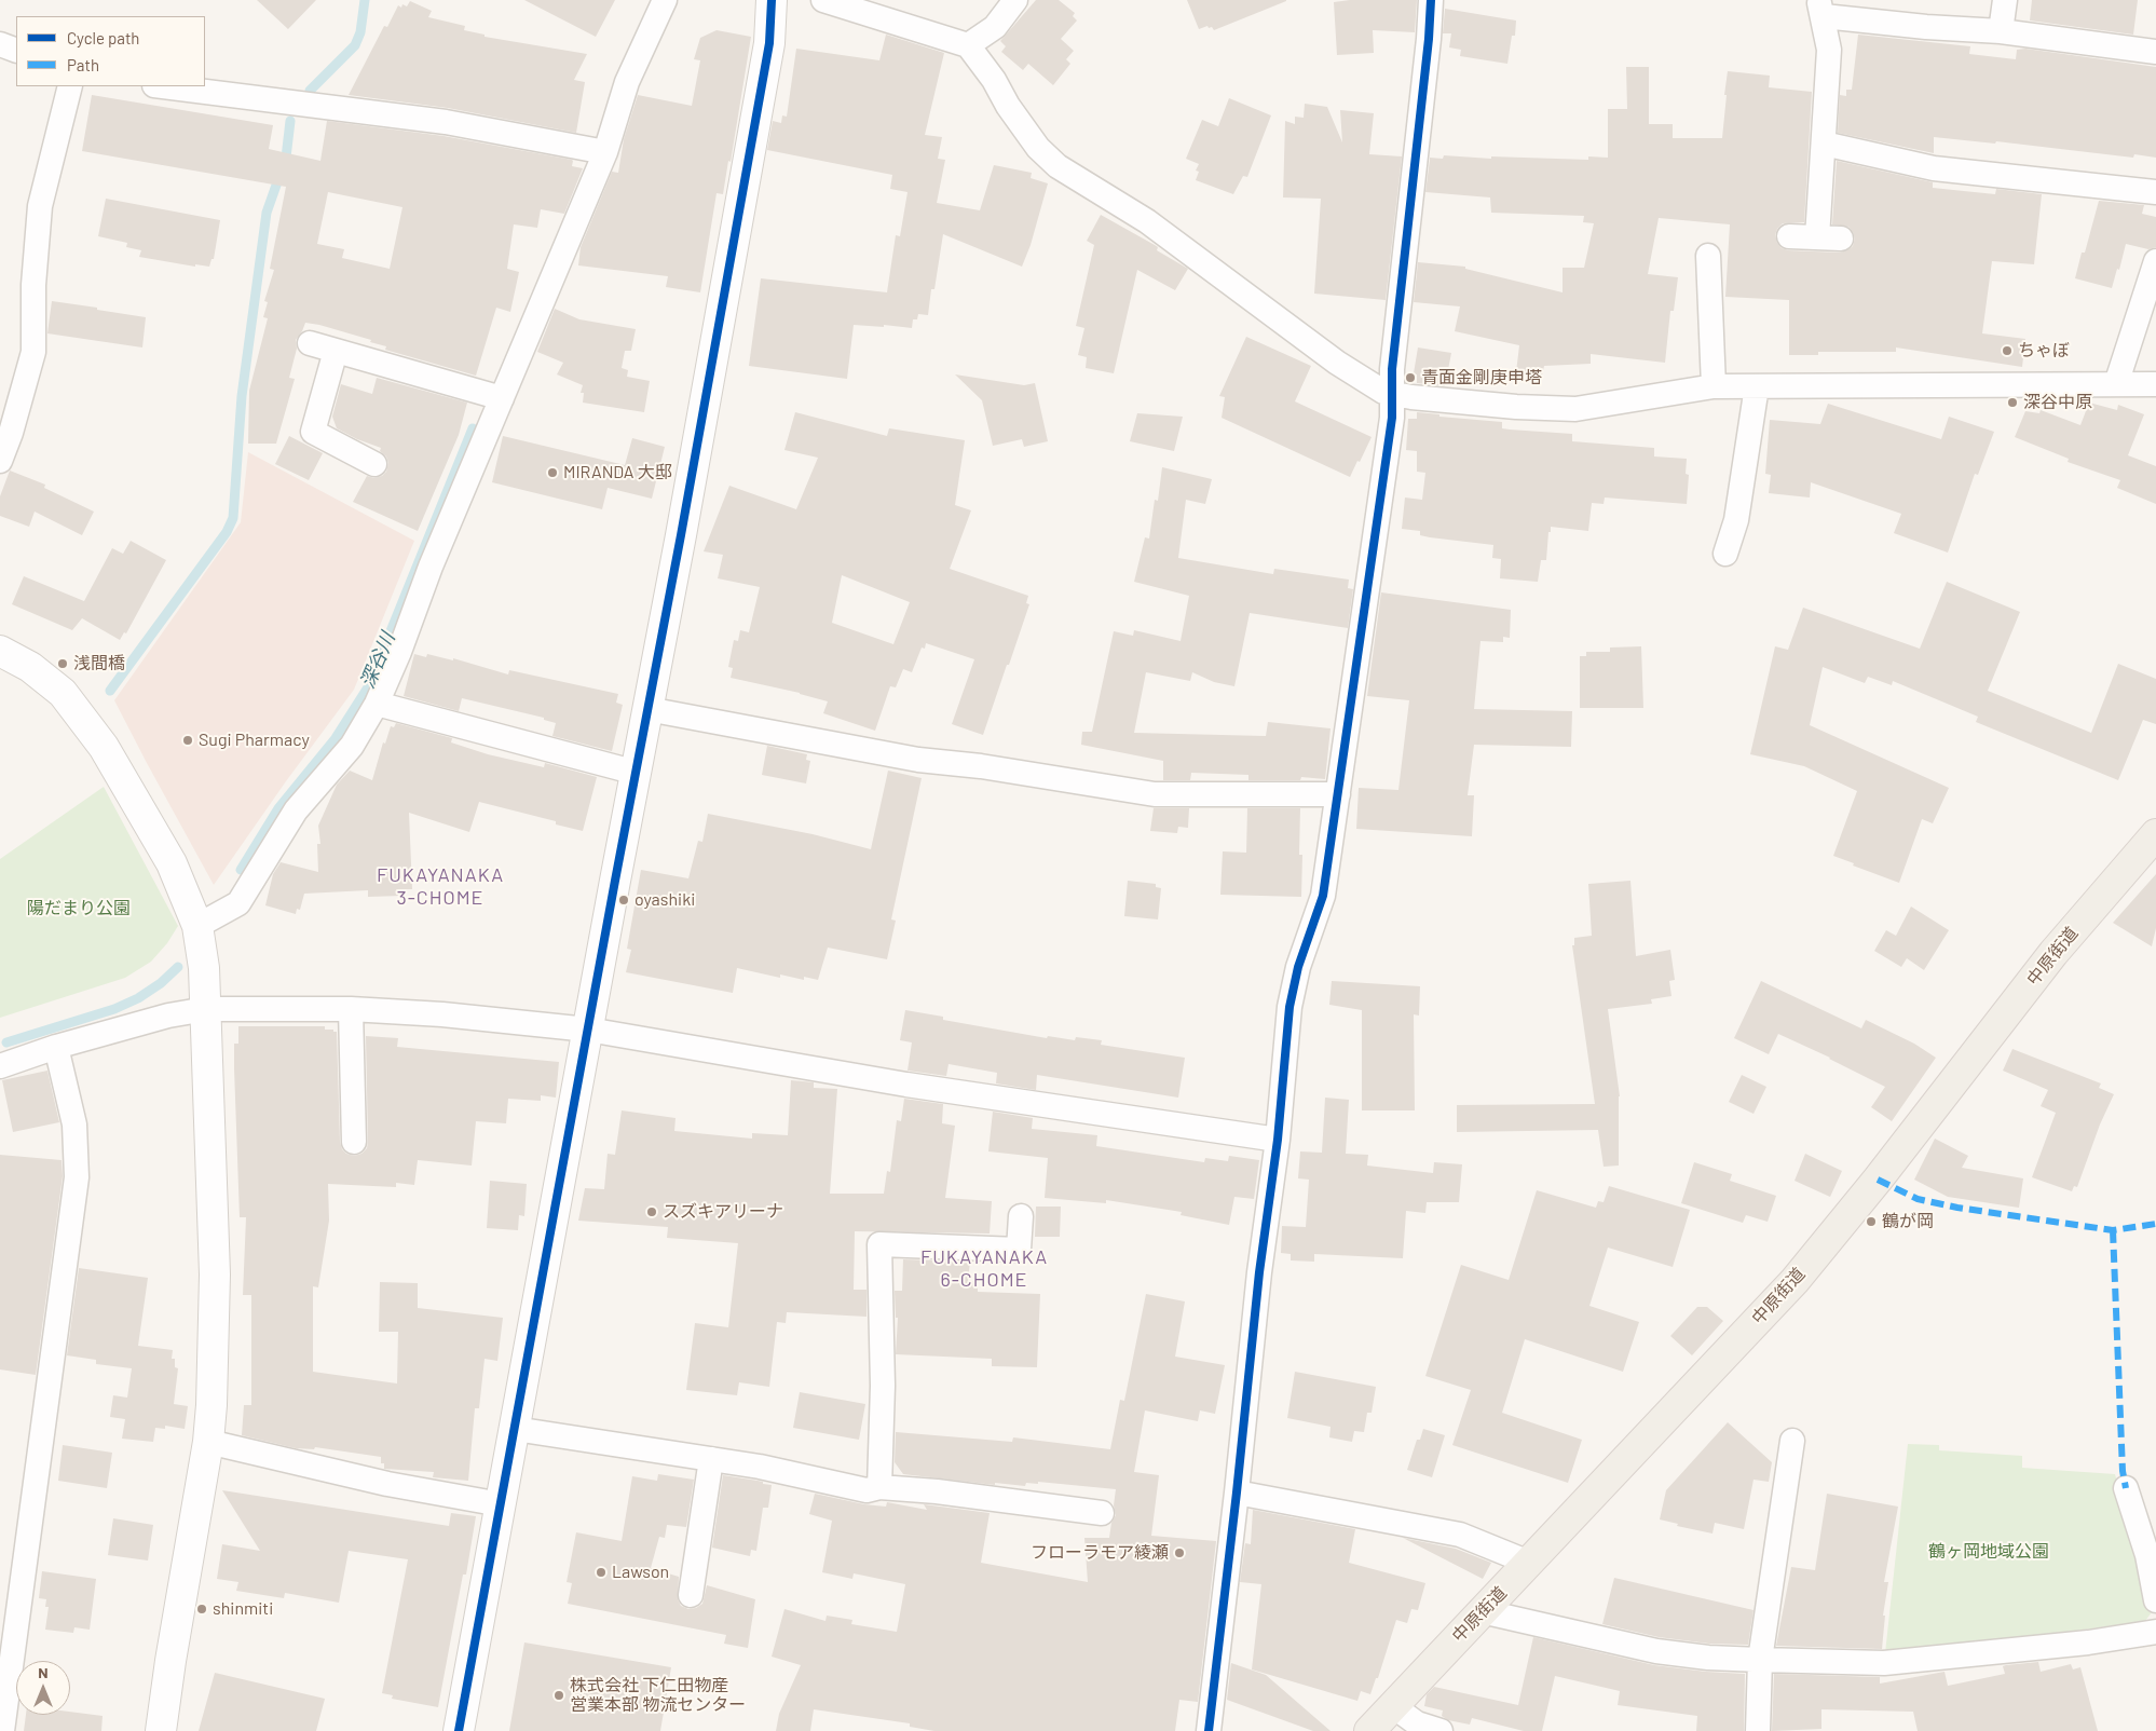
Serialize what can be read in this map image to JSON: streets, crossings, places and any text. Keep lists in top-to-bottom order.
{
  "streets": {
    "main road": ["中原街道"]
  },
  "districts": ["FUKAYANAKA 3-CHOME", "FUKAYANAKA 6-CHOME"],
  "water": ["深谷川"],
  "parks": ["陽だまり公園", "鶴ヶ岡地域公園"],
  "places": [
    "ちゃぼ",
    "青面金剛庚申塔",
    "深谷中原",
    "MIRANDA 大邸",
    "浅間橋",
    "Sugi Pharmacy",
    "oyashiki",
    "スズキアリーナ",
    "鶴が岡",
    "フローラモア綾瀬",
    "Lawson",
    "shinmiti",
    "株式会社 下仁田物産 営業本部 物流センター"
  ],
  "legend": ["Cycle path", "Path"],
  "north": "top"
}
